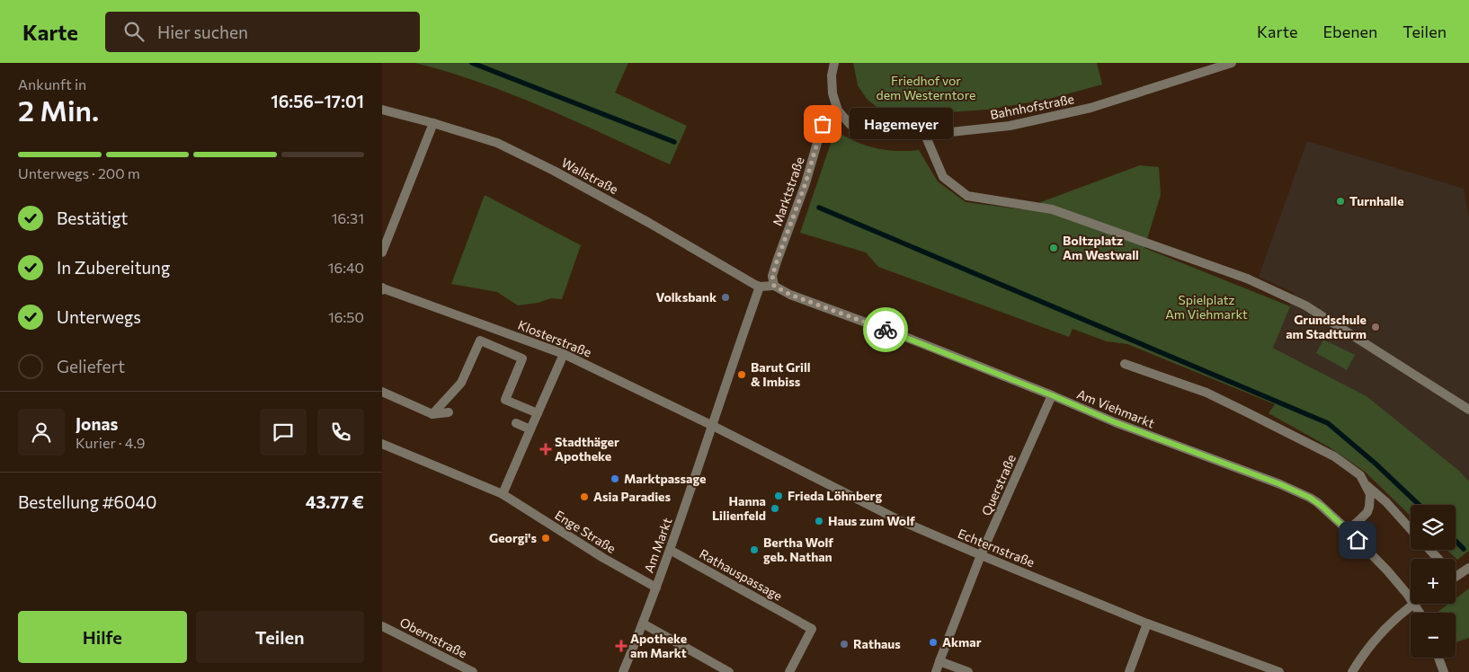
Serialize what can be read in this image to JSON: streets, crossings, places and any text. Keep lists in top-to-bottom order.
{
  "streets": {
    "street": [
      "Bahnhofstraße",
      "Wallstraße",
      "Marktstraße",
      "Klosterstraße",
      "Am Viehmarkt",
      "Querstraße",
      "Enge Straße",
      "Am Markt",
      "Echternstraße",
      "Rathauspassage",
      "Obernstraße"
    ]
  },
  "crossings": [
    ["Bahnhofstraße", "Marktstraße"],
    ["Marktstraße", "Am Viehmarkt"],
    ["Klosterstraße", "Am Markt"],
    ["Klosterstraße", "Echternstraße"],
    ["Am Viehmarkt", "Querstraße"],
    ["Querstraße", "Echternstraße"],
    ["Enge Straße", "Am Markt"],
    ["Am Markt", "Echternstraße"],
    ["Am Markt", "Rathauspassage"]
  ],
  "parks": ["Friedhof vor dem Westerntore", "Spielplatz Am Viehmarkt"],
  "places": {
    "other": [
      "Hagemeyer",
      "Turnhalle",
      "Boltzplatz Am Westwall",
      "Volksbank",
      "Grundschule am Stadtturm",
      "Barut Grill & Imbiss",
      "Marktpassage",
      "Frieda Löhnberg",
      "Asia Paradies",
      "Hanna Lilienfeld",
      "Haus zum Wolf",
      "Georgi's",
      "Bertha Wolf geb. Nathan",
      "Akmar",
      "Rathaus"
    ],
    "health": ["Stadthäger Apotheke", "Apotheke am Markt"]
  },
  "page": {
    "header": "Karte",
    "search": "Hier suchen",
    "nav": ["Karte", "Ebenen", "Teilen"],
    "heading": ["2 Min.", "Ankunft in", "16:56–17:01"],
    "panel": [
      "Jonas",
      "Kurier · 4.9",
      "Bestellung #6040",
      "43.77 €"
    ],
    "bubble": "Hagemeyer",
    "bar": "Unterwegs · 200 m",
    "list": [
      ["Bestätigt", "16:31"],
      ["In Zubereitung", "16:40"],
      ["Unterwegs", "16:50"],
      "Geliefert"
    ],
    "map_buttons": ["+", "−"],
    "buttons": ["Hilfe", "Teilen"]
  }
}
